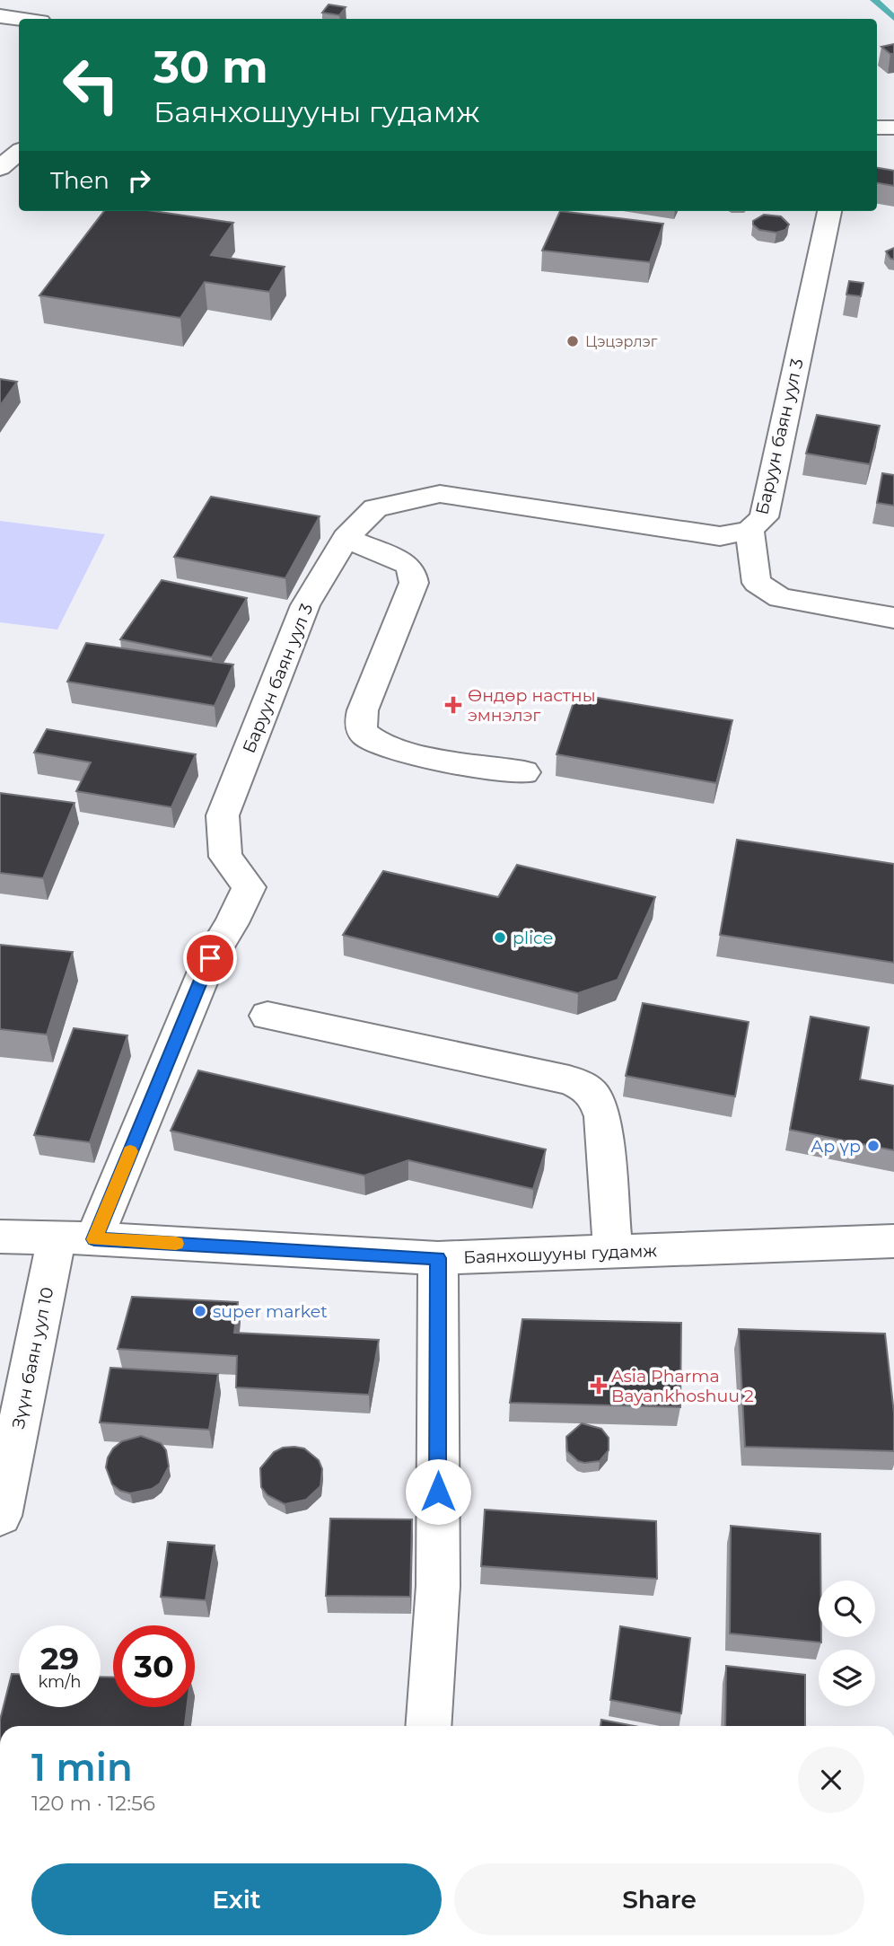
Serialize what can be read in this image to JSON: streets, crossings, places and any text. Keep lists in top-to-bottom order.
{
  "streets": {
    "street": ["Баруун баян уул 3", "Баянхошууны гудамж", "Зүүн баян уул 10"]
  },
  "crossings": [
    ["Баруун баян уул 3", "Баянхошууны гудамж"],
    ["Баруун баян уул 3", "Зүүн баян уул 10"],
    ["Баянхошууны гудамж", "Зүүн баян уул 10"]
  ],
  "places": {
    "other": [
      "Цэцэрлэг",
      "plice",
      "Ар үр",
      "super market"
    ],
    "health": ["Өндөр настны эмнэлэг", "Asia Pharma Bayankhoshuu 2"]
  },
  "page": {
    "turn": ["30 m", "Баянхошууны гудамж"],
    "then": "Then",
    "speed": "29 km/h",
    "limit": "30",
    "heading": ["1 min", "120 m · 12:56"],
    "buttons": ["Exit", "Share"]
  }
}
